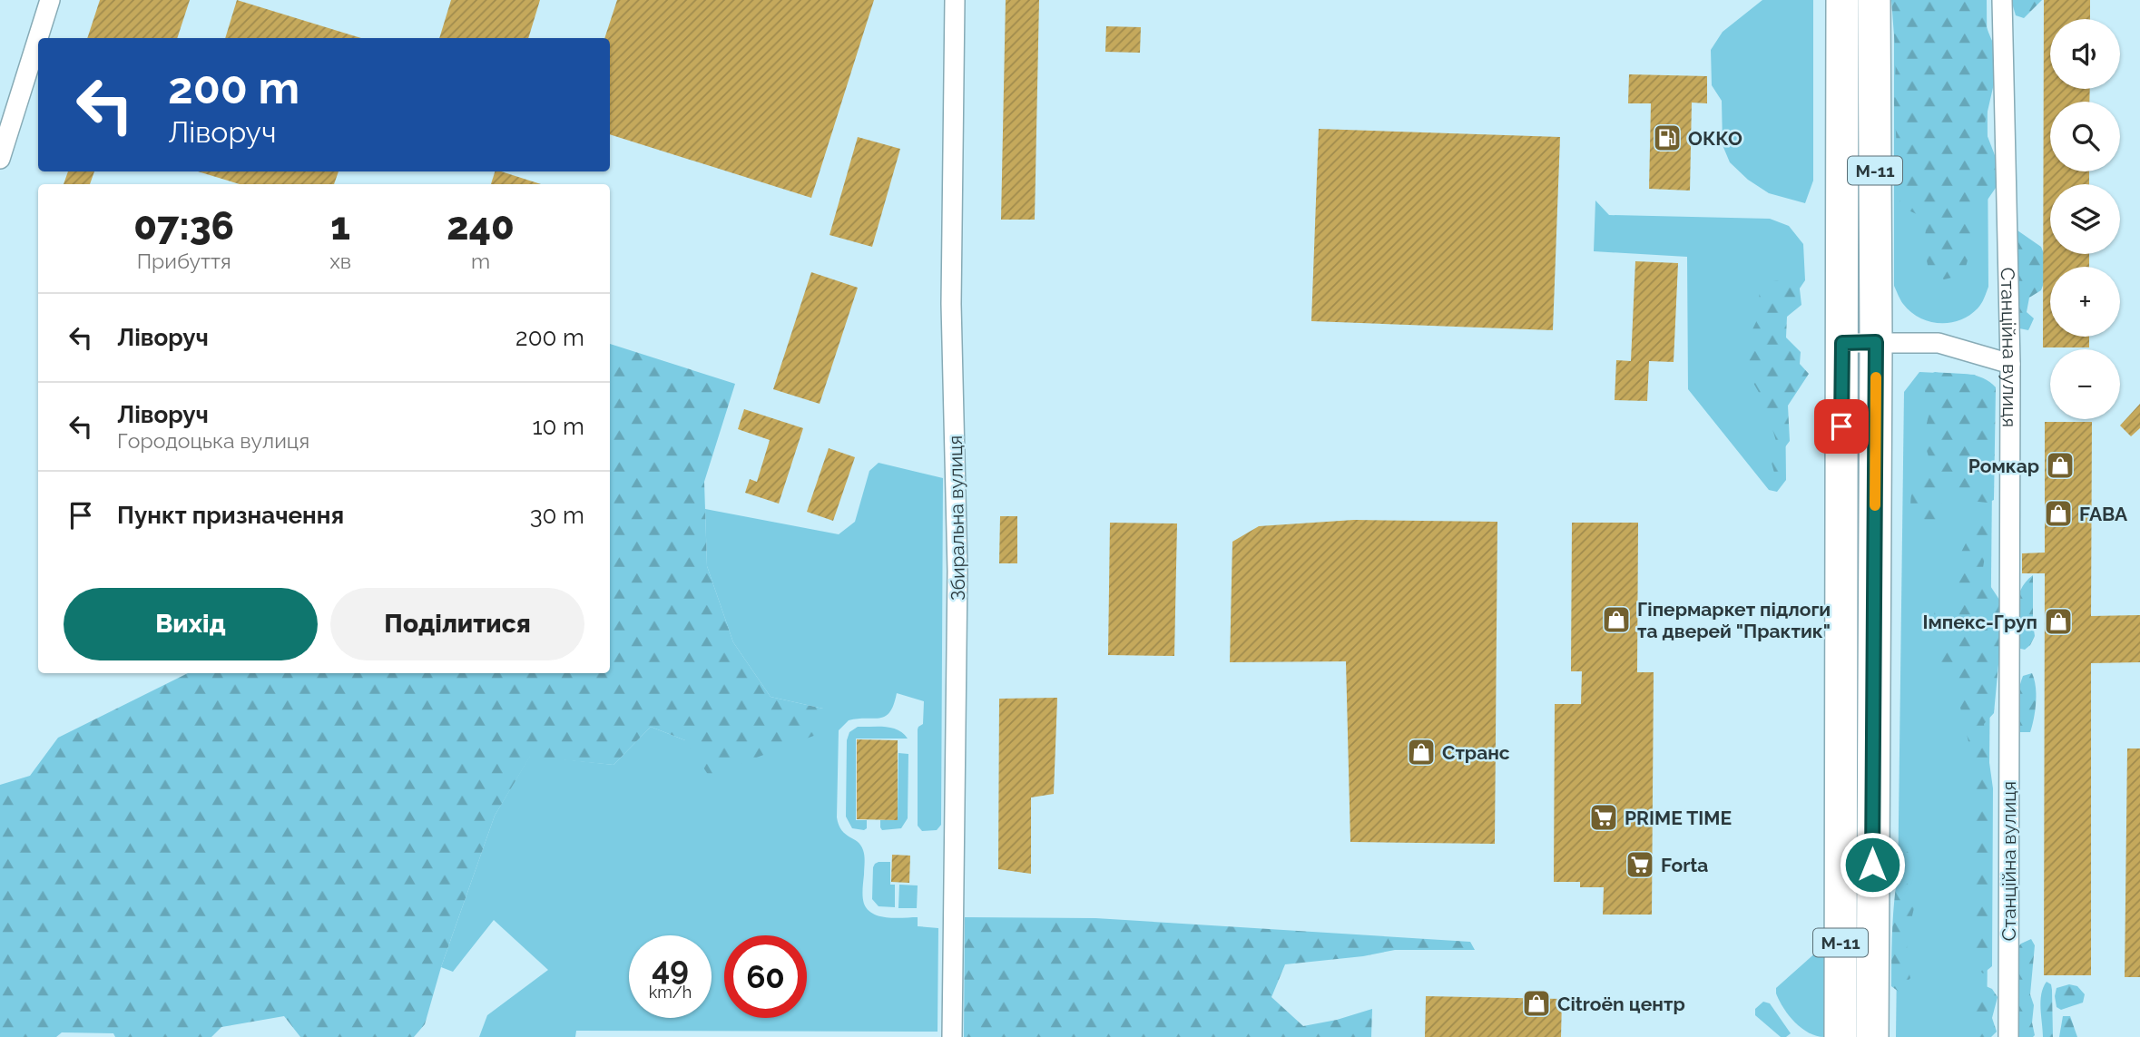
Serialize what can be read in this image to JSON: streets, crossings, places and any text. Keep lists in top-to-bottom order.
{
  "streets": {
    "main road": ["М-11"],
    "street": ["Станційна вулиця", "Збиральна вулиця"]
  },
  "places": {
    "fuel station": ["ОККО"],
    "shop": [
      "Ромкар",
      "FABA",
      "Гіпермаркет підлоги та дверей \"Практик\"",
      "Імпекс-Груп",
      "Странс",
      "Citroën центр"
    ],
    "supermarket": ["PRIME TIME", "Forta"]
  },
  "page": {
    "map_buttons": ["+", "−"],
    "turn": ["200 m", "Ліворуч"],
    "eta": [
      "07:36",
      "Прибуття",
      "1",
      "хв",
      "240",
      "m"
    ],
    "list": [
      {
        "name": "Ліворуч",
        "value": "200 m"
      },
      {
        "name": "Ліворуч",
        "note": "Городоцька вулиця",
        "value": "10 m"
      },
      {
        "name": "Пункт призначення",
        "value": "30 m"
      }
    ],
    "buttons": ["Вихід", "Поділитися"],
    "speed": "49 km/h",
    "limit": "60"
  }
}
